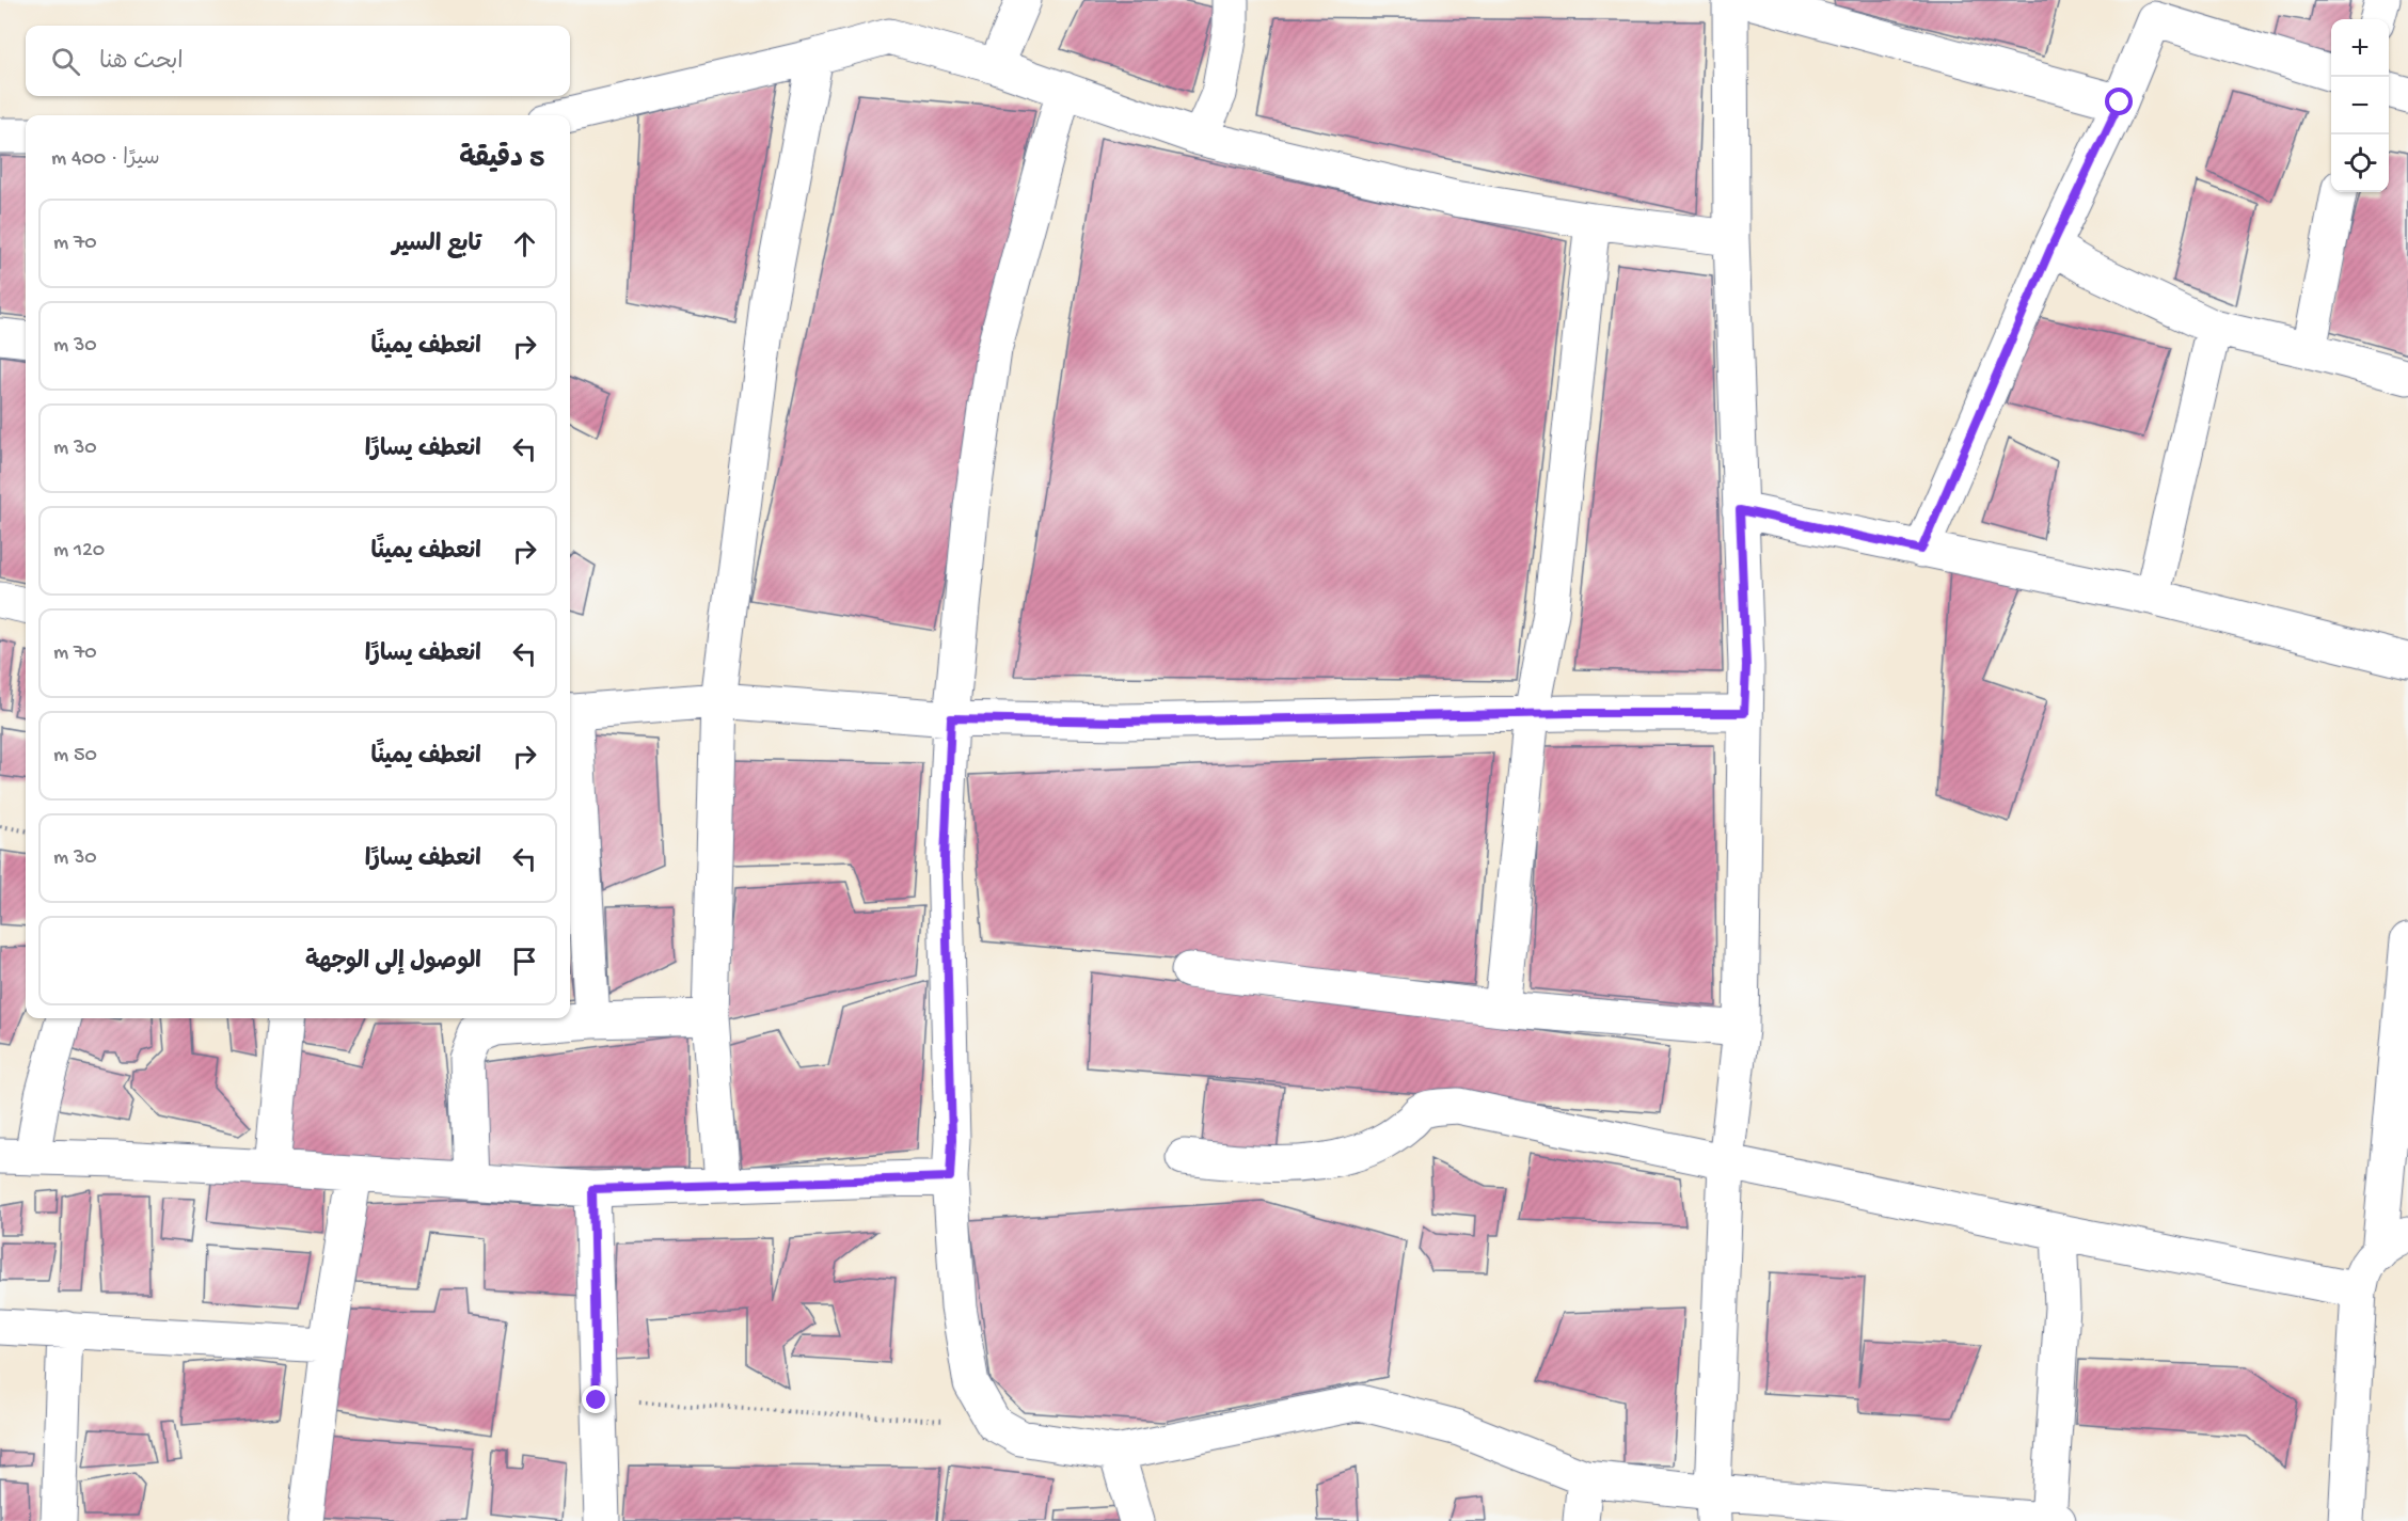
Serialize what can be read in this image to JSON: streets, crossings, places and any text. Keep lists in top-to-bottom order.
{
  "page": {
    "map_buttons": ["+", "−"],
    "search": "ابحث هنا",
    "heading": ["5 دقيقة", "سيرًا · 400 m"],
    "list": [
      ["تابع السير", "70 m"],
      ["انعطف يمينًا", "30 m"],
      ["انعطف يسارًا", "30 m"],
      ["انعطف يمينًا", "120 m"],
      ["انعطف يسارًا", "70 m"],
      ["انعطف يمينًا", "50 m"],
      ["انعطف يسارًا", "30 m"],
      "الوصول إلى الوجهة"
    ]
  }
}
